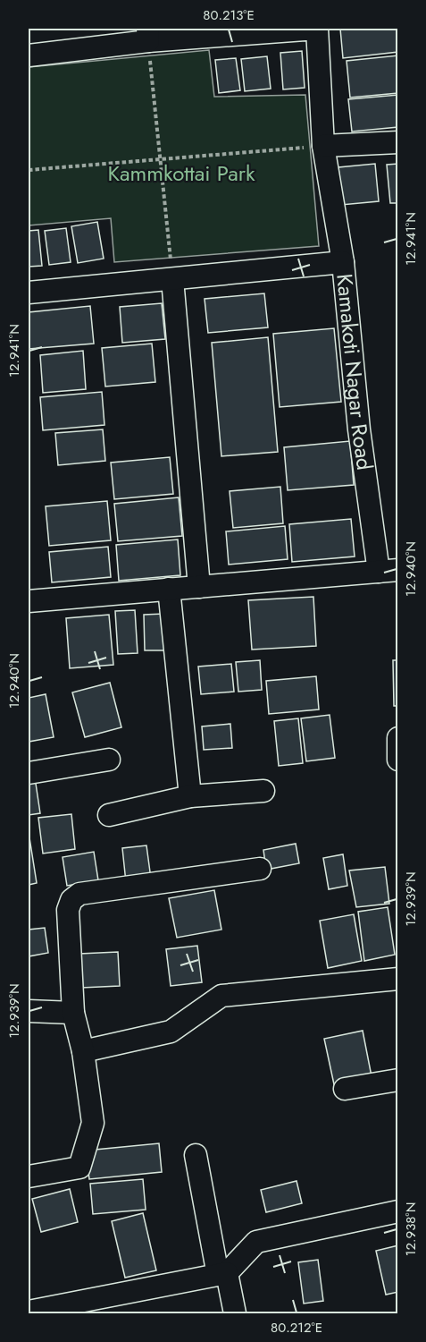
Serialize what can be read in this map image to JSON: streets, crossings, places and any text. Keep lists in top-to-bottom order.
{
  "streets": {
    "street": ["Kamakoti Nagar Road"]
  },
  "parks": ["Kammkottai Park"],
  "coordinates": [
    "80.213°E",
    "12.941°N",
    "12.940°N",
    "12.939°N",
    "12.938°N",
    "80.212°E"
  ]
}
